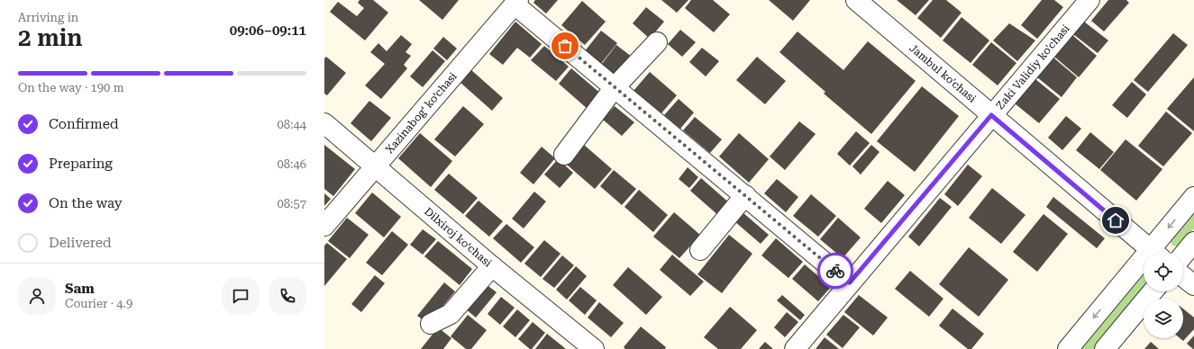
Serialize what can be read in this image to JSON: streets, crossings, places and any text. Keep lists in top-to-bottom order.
{
  "streets": {
    "street": [
      "Zaki Validiy ko'chasi",
      "Jambul ko'chasi",
      "Xazinabog‘ ko‘chasi",
      "Dilxiroj ko‘chasi"
    ]
  },
  "crossings": [
    ["Zaki Validiy ko'chasi", "Jambul ko'chasi"],
    ["Xazinabog‘ ko‘chasi", "Dilxiroj ko‘chasi"]
  ],
  "page": {
    "heading": ["2 min", "Arriving in", "09:06–09:11"],
    "panel": ["Sam", "Courier · 4.9"],
    "bar": "On the way · 190 m",
    "list": [
      ["Confirmed", "08:44"],
      ["Preparing", "08:46"],
      ["On the way", "08:57"],
      "Delivered"
    ]
  }
}
